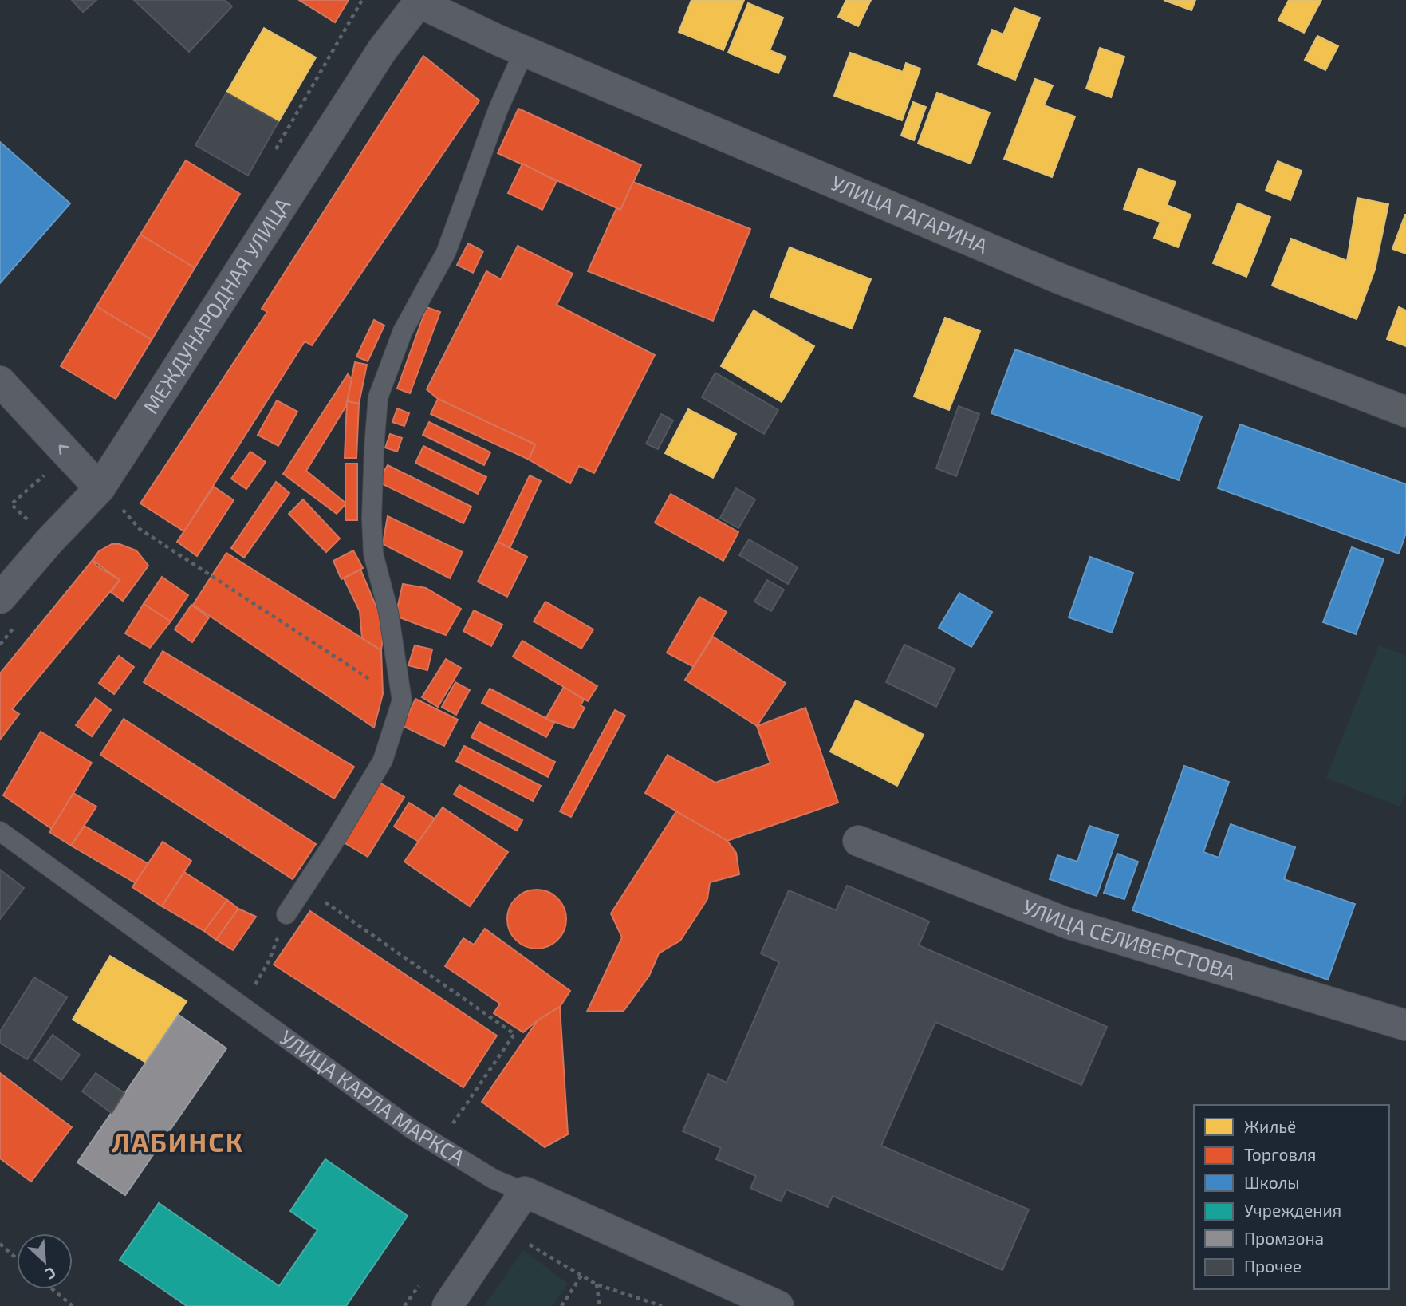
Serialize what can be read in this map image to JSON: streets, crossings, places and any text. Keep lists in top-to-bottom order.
{
  "streets": {
    "main road": ["УЛИЦА ГАГАРИНА"],
    "street": ["МЕЖДУНАРОДНАЯ УЛИЦА", "УЛИЦА СЕЛИВЕРСТОВА", "УЛИЦА КАРЛА МАРКСА"]
  },
  "crossings": [
    ["УЛИЦА ГАГАРИНА", "МЕЖДУНАРОДНАЯ УЛИЦА"]
  ],
  "districts": ["ЛАБИНСК"],
  "legend": [
    "Жильё",
    "Торговля",
    "Школы",
    "Учреждения",
    "Промзона",
    "Прочее"
  ],
  "north": "bottom right"
}
